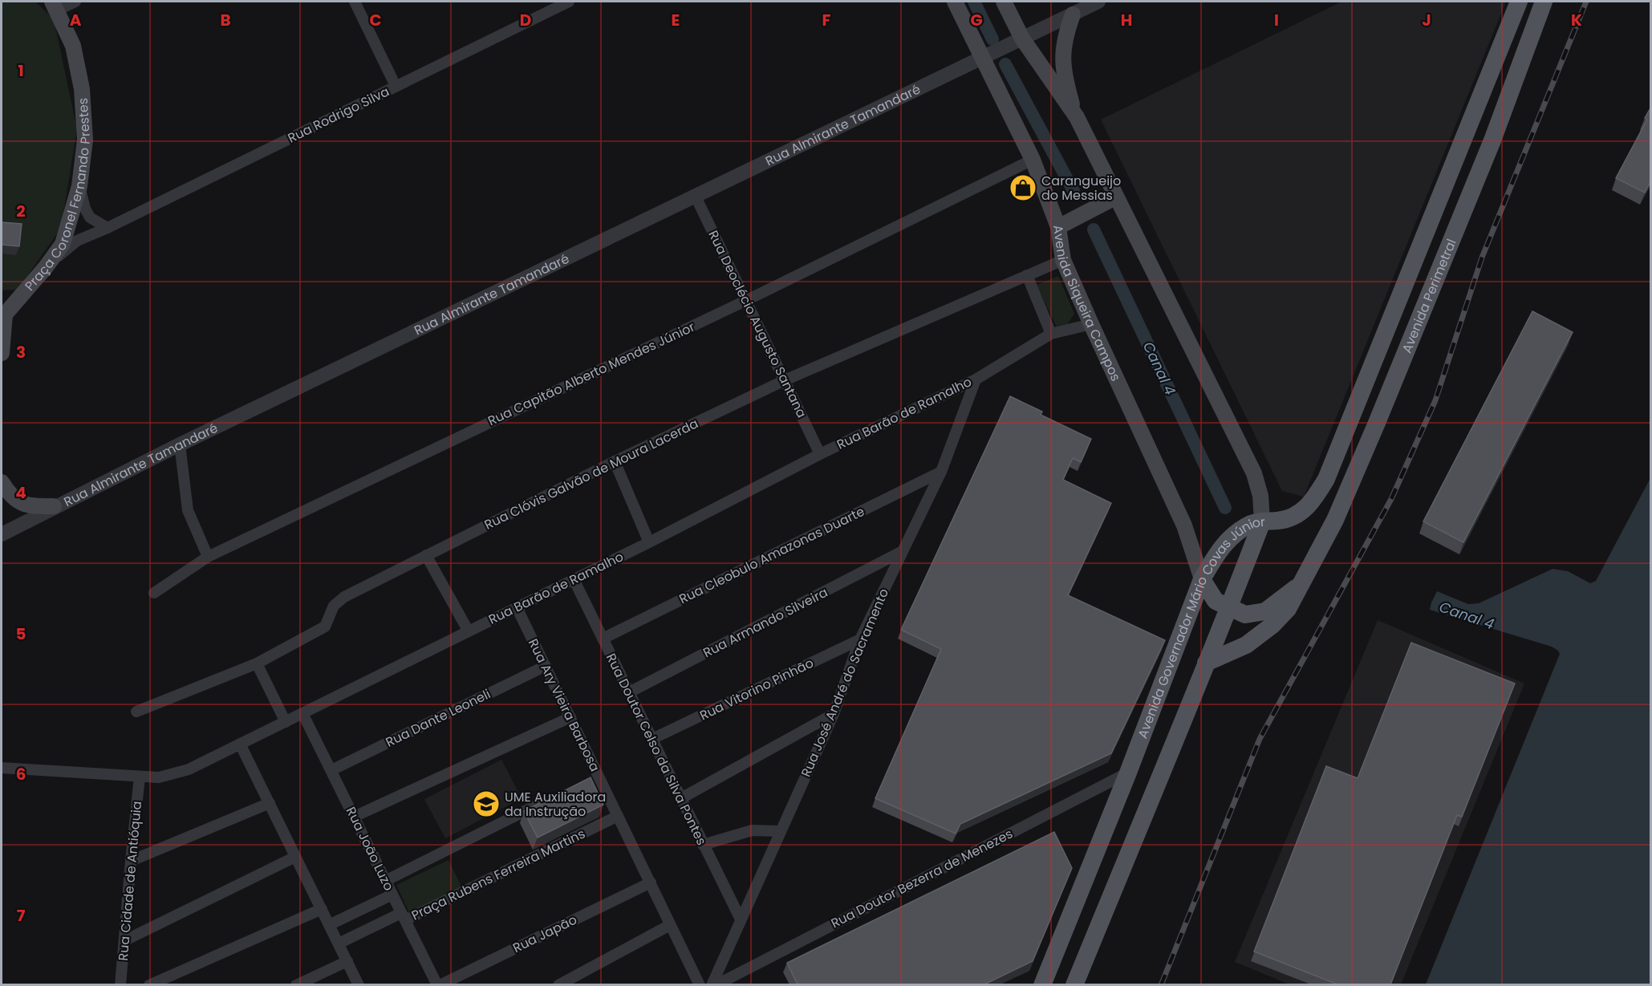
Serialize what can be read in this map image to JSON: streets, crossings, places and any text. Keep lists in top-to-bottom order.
{
  "streets": {
    "main road": [
      "Praça Coronel Fernando Prestes",
      "Avenida Perimetral",
      "Avenida Siqueira Campos",
      "Avenida Governador Mário Covas Júnior"
    ],
    "street": [
      "Rua Rodrigo Silva",
      "Rua Almirante Tamandaré",
      "Rua Deoclécio Augusto Santana",
      "Rua Capitão Alberto Mendes Júnior",
      "Rua Barão de Ramalho",
      "Rua Clóvis Galvão de Moura Lacerda",
      "Rua Cleobulo Amazonas Duarte",
      "Rua Armando Silveira",
      "Rua José André do Sacramento",
      "Rua Vitorino Pinhão",
      "Rua Ary Vieira Barbosa",
      "Rua Dante Leoneli",
      "Rua Doutor Celso da Silva Pontes",
      "Rua João Luzo",
      "Praça Rubens Ferreira Martins",
      "Rua Doutor Bezerra de Menezes",
      "Rua Cidade de Antióquia",
      "Rua Japão"
    ]
  },
  "crossings": [
    ["Rua Rodrigo Silva", "Praça Coronel Fernando Prestes"],
    ["Rua Almirante Tamandaré", "Avenida Siqueira Campos"],
    ["Rua Almirante Tamandaré", "Rua Deoclécio Augusto Santana"],
    ["Avenida Perimetral", "Avenida Governador Mário Covas Júnior"],
    ["Avenida Siqueira Campos", "Rua Capitão Alberto Mendes Júnior"],
    ["Avenida Siqueira Campos", "Rua Barão de Ramalho"],
    ["Avenida Siqueira Campos", "Rua Clóvis Galvão de Moura Lacerda"],
    ["Avenida Siqueira Campos", "Avenida Governador Mário Covas Júnior"],
    ["Rua Deoclécio Augusto Santana", "Rua Capitão Alberto Mendes Júnior"],
    ["Rua Deoclécio Augusto Santana", "Rua Barão de Ramalho"],
    ["Rua Deoclécio Augusto Santana", "Rua Clóvis Galvão de Moura Lacerda"],
    ["Rua Barão de Ramalho", "Rua José André do Sacramento"],
    ["Rua Barão de Ramalho", "Rua Ary Vieira Barbosa"],
    ["Rua Barão de Ramalho", "Rua Doutor Celso da Silva Pontes"],
    ["Rua Barão de Ramalho", "Rua João Luzo"],
    ["Rua Barão de Ramalho", "Rua Cidade de Antióquia"],
    ["Rua Cleobulo Amazonas Duarte", "Rua José André do Sacramento"],
    ["Rua Cleobulo Amazonas Duarte", "Rua Doutor Celso da Silva Pontes"],
    ["Rua Armando Silveira", "Rua José André do Sacramento"],
    ["Rua Armando Silveira", "Rua Doutor Celso da Silva Pontes"],
    ["Avenida Governador Mário Covas Júnior", "Rua Doutor Bezerra de Menezes"],
    ["Rua José André do Sacramento", "Rua Vitorino Pinhão"],
    ["Rua José André do Sacramento", "Rua Doutor Celso da Silva Pontes"],
    ["Rua Vitorino Pinhão", "Rua Doutor Celso da Silva Pontes"],
    ["Rua Ary Vieira Barbosa", "Rua Dante Leoneli"],
    ["Rua Ary Vieira Barbosa", "Praça Rubens Ferreira Martins"],
    ["Rua Ary Vieira Barbosa", "Rua Japão"],
    ["Rua Dante Leoneli", "Rua João Luzo"],
    ["Rua João Luzo", "Praça Rubens Ferreira Martins"],
    ["Rua João Luzo", "Rua Japão"]
  ],
  "water": ["Canal 4"],
  "places": {
    "shop": ["Carangueijo do Messias"],
    "school or university": ["UME Auxiliadora da Instrução"]
  },
  "grid": {
    "columns": [
      "A",
      "B",
      "C",
      "D",
      "E",
      "F",
      "G",
      "H",
      "I",
      "J",
      "K"
    ],
    "rows": [
      "1",
      "2",
      "3",
      "4",
      "5",
      "6",
      "7"
    ]
  }
}
